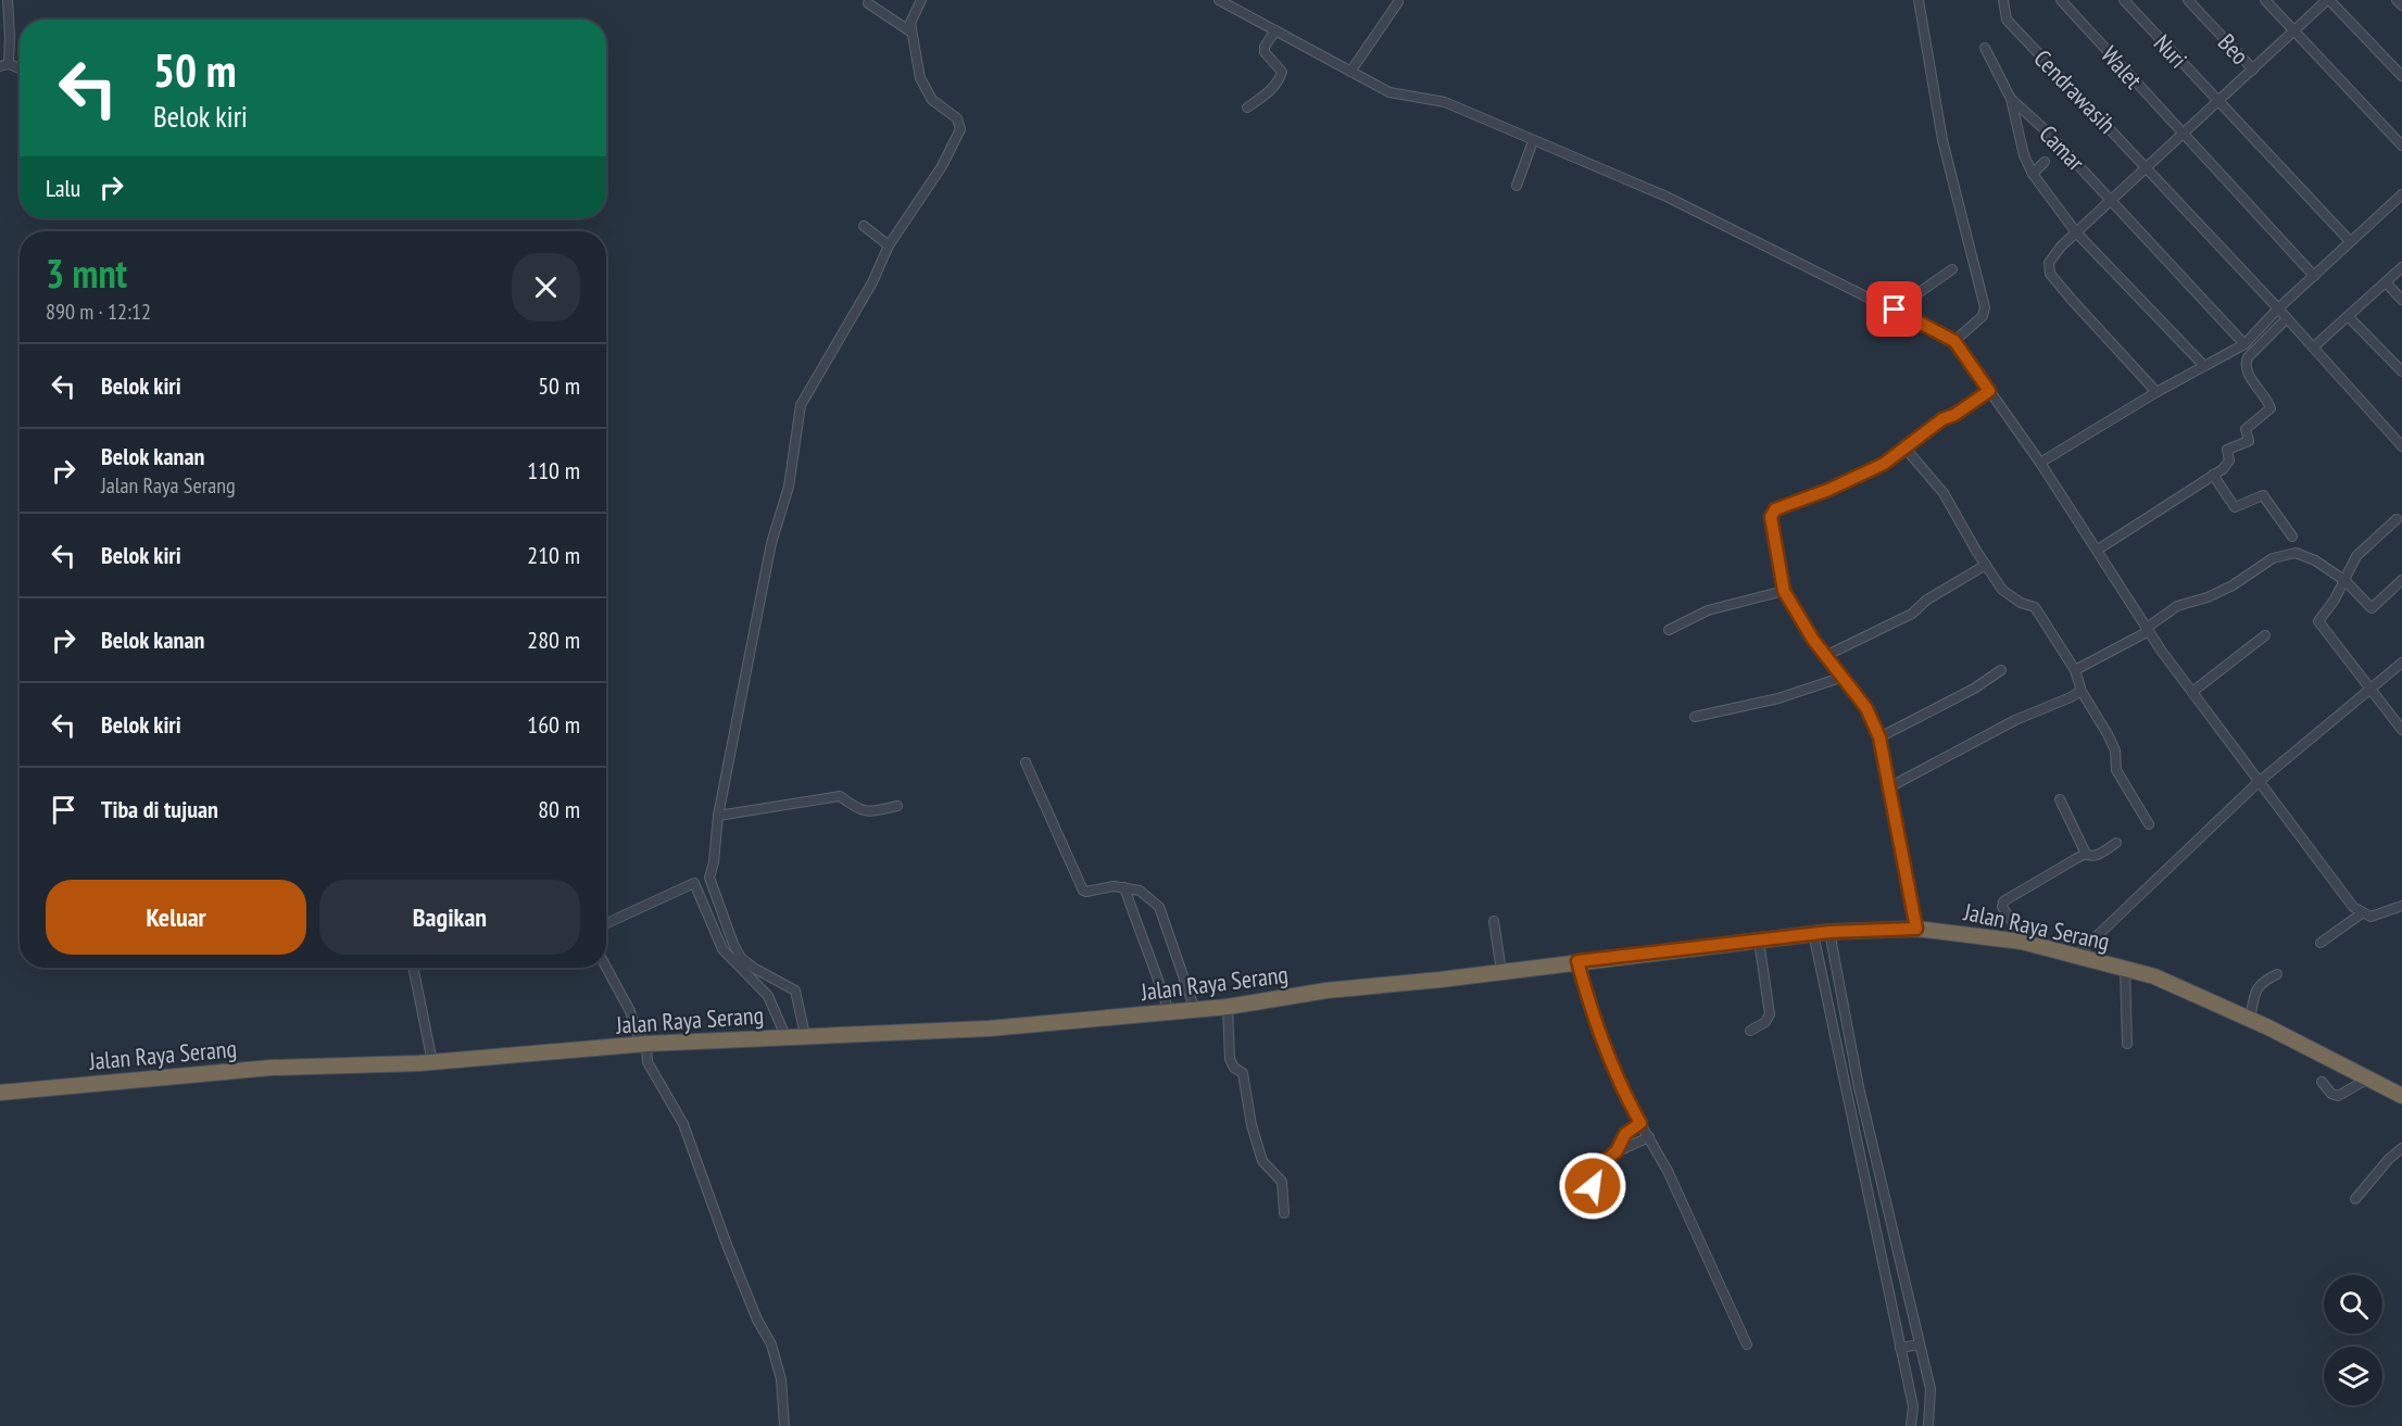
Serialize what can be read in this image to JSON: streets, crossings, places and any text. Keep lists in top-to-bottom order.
{
  "streets": {
    "highway": ["Jalan Raya Serang"],
    "street": [
      "Beo",
      "Nuri",
      "Walet",
      "Cendrawasih",
      "Camar"
    ]
  },
  "page": {
    "turn": ["50 m", "Belok kiri"],
    "then": "Lalu",
    "heading": ["3 mnt", "890 m · 12:12"],
    "list": [
      {
        "name": "Belok kiri",
        "value": "50 m"
      },
      {
        "name": "Belok kanan",
        "note": "Jalan Raya Serang",
        "value": "110 m"
      },
      {
        "name": "Belok kiri",
        "value": "210 m"
      },
      {
        "name": "Belok kanan",
        "value": "280 m"
      },
      {
        "name": "Belok kiri",
        "value": "160 m"
      },
      {
        "name": "Tiba di tujuan",
        "value": "80 m"
      }
    ],
    "buttons": ["Keluar", "Bagikan"]
  }
}
